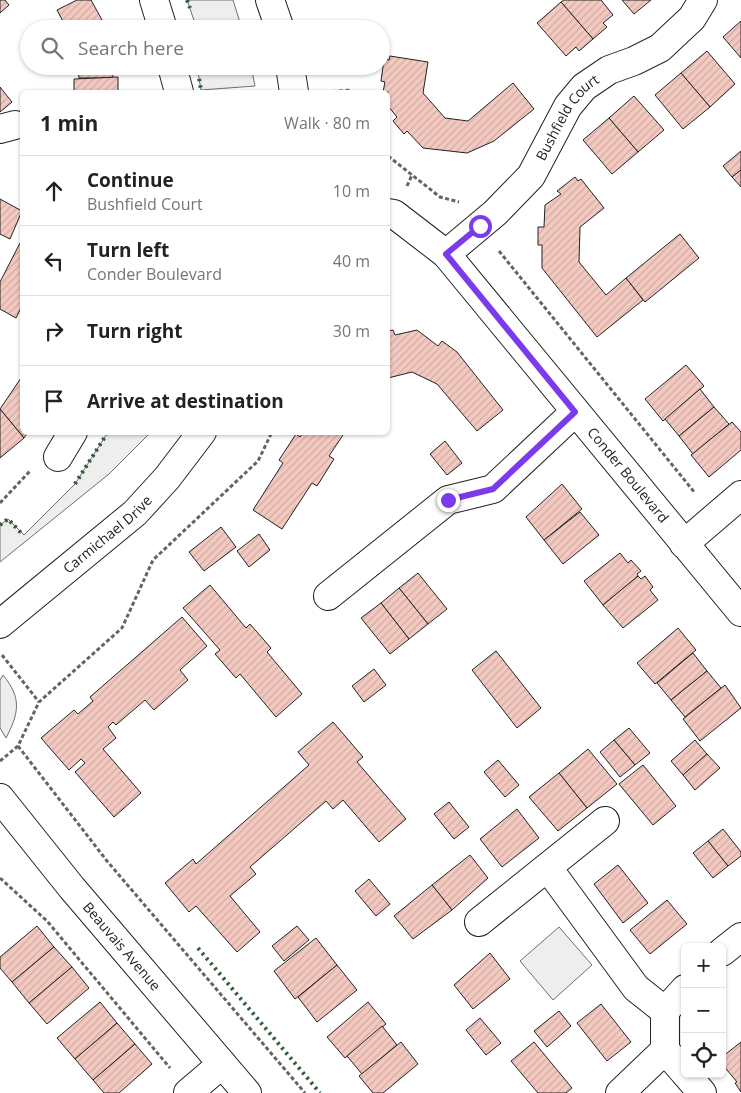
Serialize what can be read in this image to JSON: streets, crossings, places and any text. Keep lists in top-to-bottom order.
{
  "streets": {
    "street": [
      "Bushfield Court",
      "Conder Boulevard",
      "Carmichael Drive",
      "Beauvais Avenue"
    ]
  },
  "crossings": [
    ["Bushfield Court", "Conder Boulevard"]
  ],
  "page": {
    "search": "Search here",
    "heading": ["1 min", "Walk · 80 m"],
    "list": [
      ["Continue", "Bushfield Court", "10 m"],
      ["Turn left", "Conder Boulevard", "40 m"],
      ["Turn right", "30 m"],
      "Arrive at destination"
    ],
    "map_buttons": ["+", "−"]
  }
}
